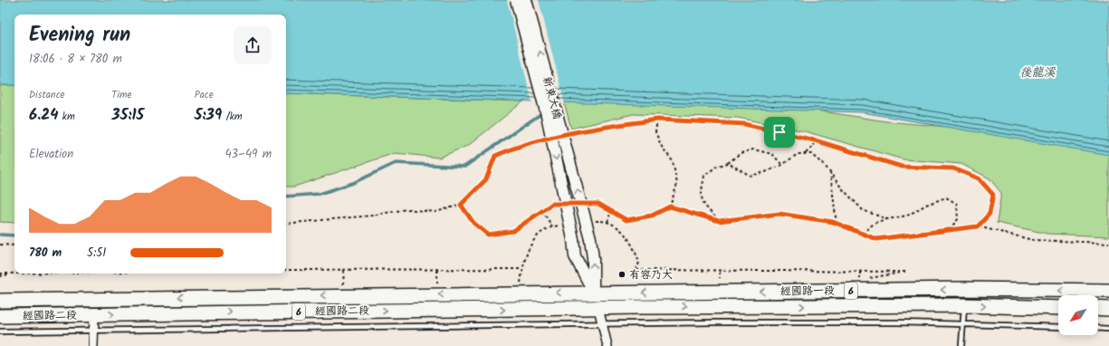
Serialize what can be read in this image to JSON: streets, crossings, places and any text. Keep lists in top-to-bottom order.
{
  "streets": {
    "main road": ["經國路一段", "6", "經國路二段"],
    "street": ["新東大橋"]
  },
  "crossings": [
    ["新東大橋", "經國路一段"],
    ["新東大橋", "經國路二段"],
    ["經國路一段", "經國路二段"]
  ],
  "water": ["後龍溪"],
  "places": ["有容乃大"],
  "north": "bottom left",
  "page": {
    "heading": ["Evening run", "18:06 · 8 × 780 m"],
    "stats": [
      ["Distance", "6.24 km"],
      ["Time", "35:15"],
      ["Pace", "5:39 /km"]
    ],
    "chart": ["Elevation", "43–49 m"],
    "list": [
      {
        "name": "780 m",
        "note": "5:51"
      }
    ]
  }
}
